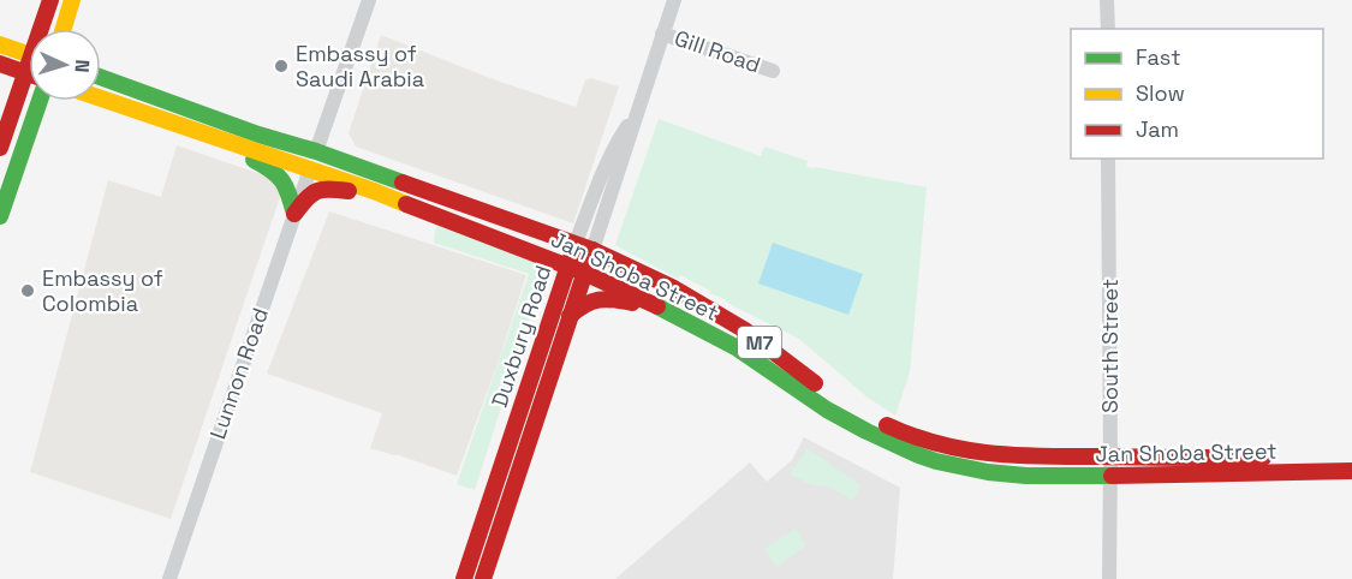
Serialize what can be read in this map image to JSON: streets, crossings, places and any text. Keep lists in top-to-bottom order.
{
  "streets": {
    "main road": ["Jan Shoba Street", "Duxbury Road", "M7"],
    "street": ["Gill Road", "South Street", "Lunnon Road"]
  },
  "crossings": [
    ["Gill Road", "Duxbury Road"],
    ["Jan Shoba Street", "Duxbury Road"],
    ["Jan Shoba Street", "South Street"],
    ["Jan Shoba Street", "Lunnon Road"]
  ],
  "places": ["Embassy of Saudi Arabia", "Embassy of Colombia"],
  "legend": ["Fast", "Slow", "Jam"],
  "north": "right"
}
